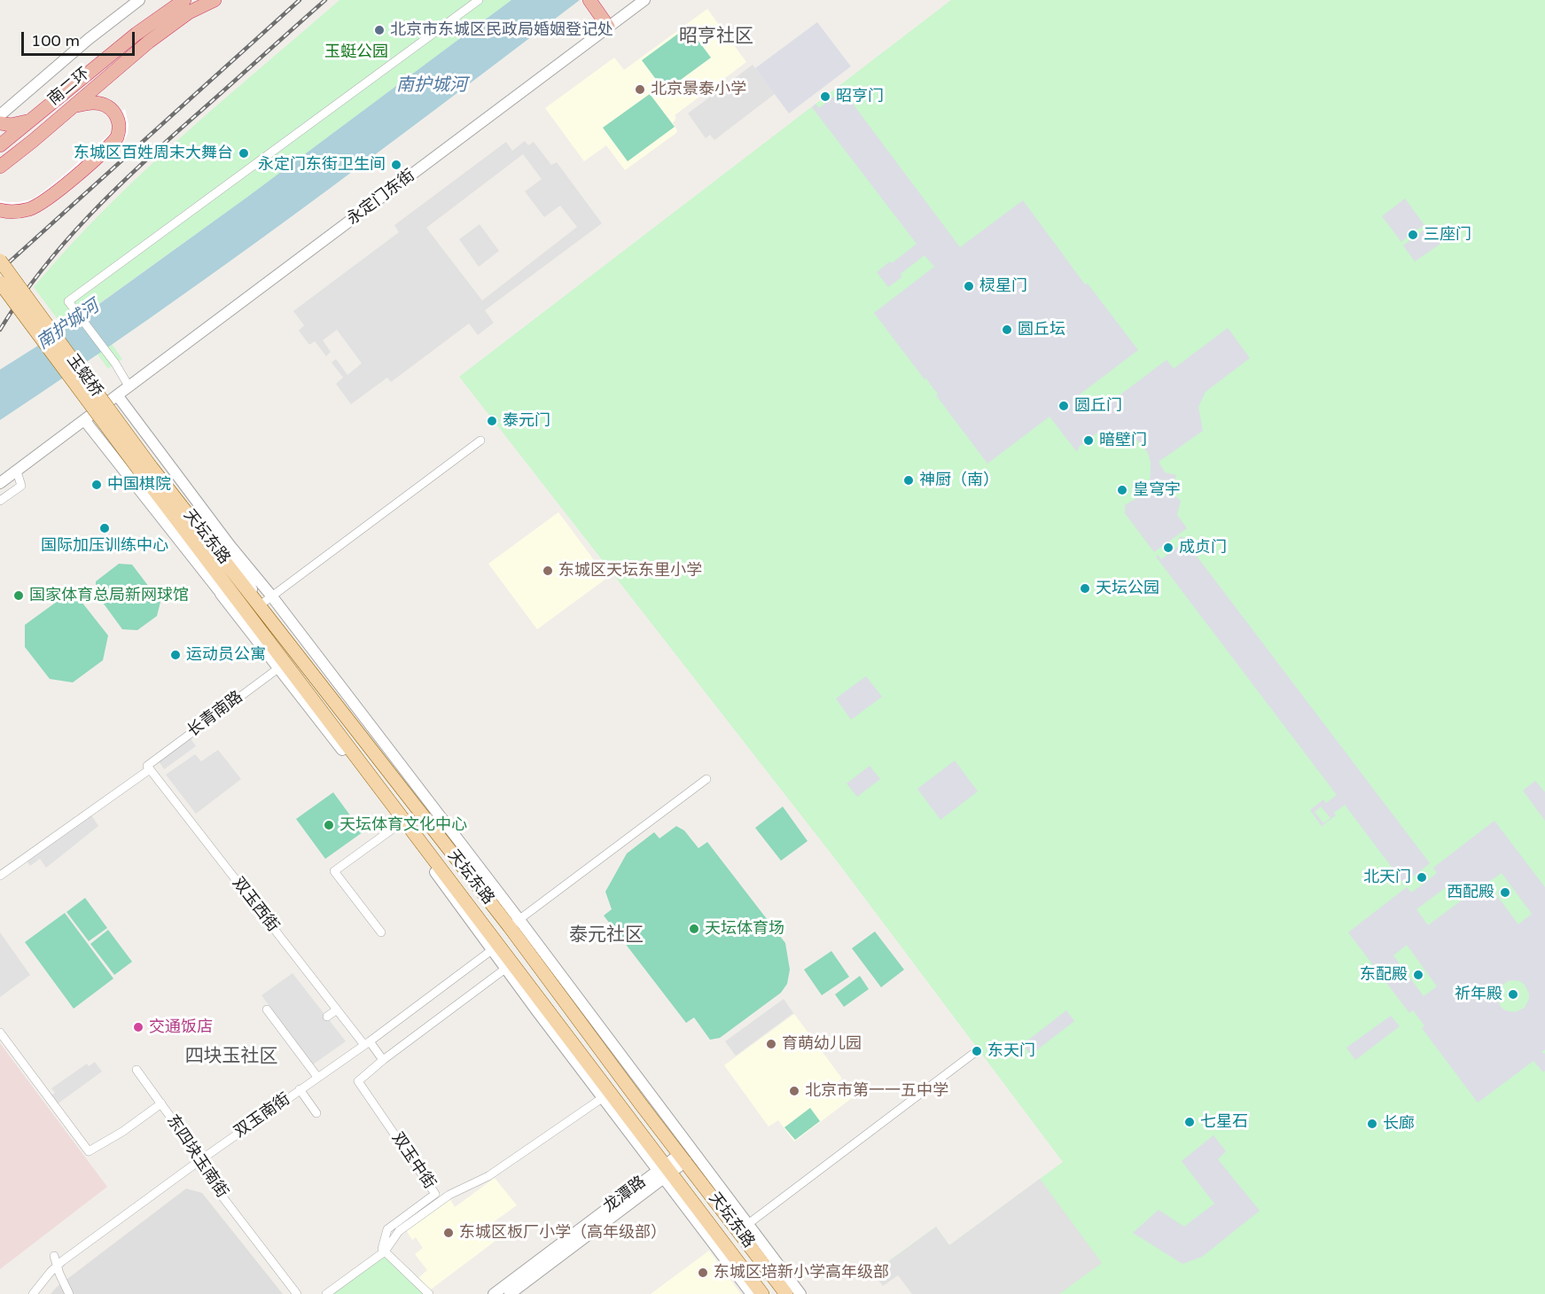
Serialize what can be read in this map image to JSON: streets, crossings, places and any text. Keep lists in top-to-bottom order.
{
  "streets": {
    "highway": ["南二环"],
    "main road": ["玉蜓桥", "天坛东路"],
    "street": [
      "永定门东街",
      "长青南路",
      "双玉西街",
      "双玉南街",
      "东四块玉南街",
      "双玉中街",
      "龙潭路"
    ]
  },
  "crossings": [
    ["玉蜓桥", "天坛东路"],
    ["天坛东路", "长青南路"],
    ["天坛东路", "双玉南街"],
    ["天坛东路", "龙潭路"],
    ["长青南路", "双玉西街"],
    ["双玉西街", "双玉南街"],
    ["双玉南街", "东四块玉南街"]
  ],
  "districts": ["昭亨社区", "泰元社区", "四块玉社区"],
  "water": ["南护城河"],
  "parks": ["玉蜓公园"],
  "places": [
    "北京市东城区民政局婚姻登记处",
    "北京景泰小学",
    "昭亨门",
    "东城区百姓周末大舞台",
    "永定门东街卫生间",
    "三座门",
    "棂星门",
    "圆丘坛",
    "圆丘门",
    "泰元门",
    "暗壁门",
    "神厨（南）",
    "中国棋院",
    "皇穹宇",
    "国际加压训练中心",
    "成贞门",
    "东城区天坛东里小学",
    "天坛公园",
    "国家体育总局新网球馆",
    "运动员公寓",
    "天坛体育文化中心",
    "北天门",
    "西配殿",
    "天坛体育场",
    "东配殿",
    "祈年殿",
    "交通饭店",
    "育萌幼儿园",
    "东天门",
    "北京市第一一五中学",
    "七星石",
    "长廊",
    "东城区板厂小学（高年级部）",
    "东城区培新小学高年级部"
  ],
  "scale_bar": "100 m"
}
